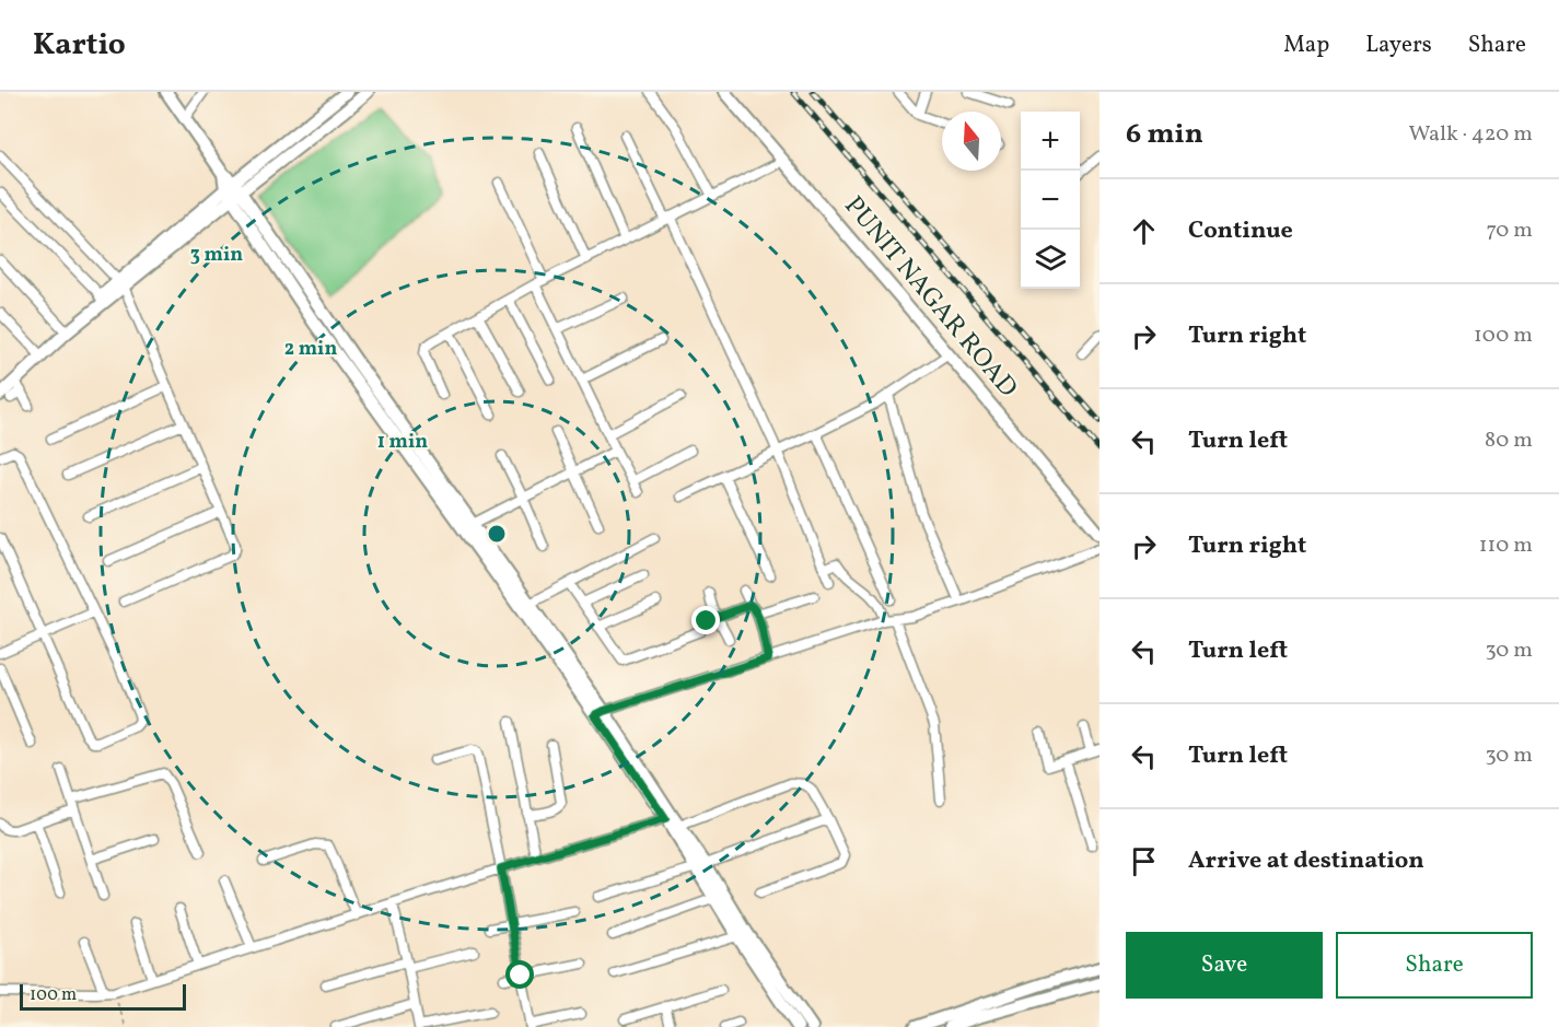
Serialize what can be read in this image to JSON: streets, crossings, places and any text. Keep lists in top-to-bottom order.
{
  "streets": {
    "street": ["PUNIT NAGAR ROAD"]
  },
  "scale_bar": "100 m",
  "north": "top",
  "page": {
    "header": "Kartio",
    "nav": ["Map", "Layers", "Share"],
    "heading": ["6 min", "Walk · 420 m"],
    "map_buttons": ["+", "−"],
    "list": [
      ["Continue", "70 m"],
      ["Turn right", "100 m"],
      ["Turn left", "80 m"],
      ["Turn right", "110 m"],
      ["Turn left", "30 m"],
      ["Turn left", "30 m"],
      "Arrive at destination"
    ],
    "buttons": ["Save", "Share"],
    "scale": "100 m"
  },
  "rings": ["3 min", "2 min", "1 min"]
}
